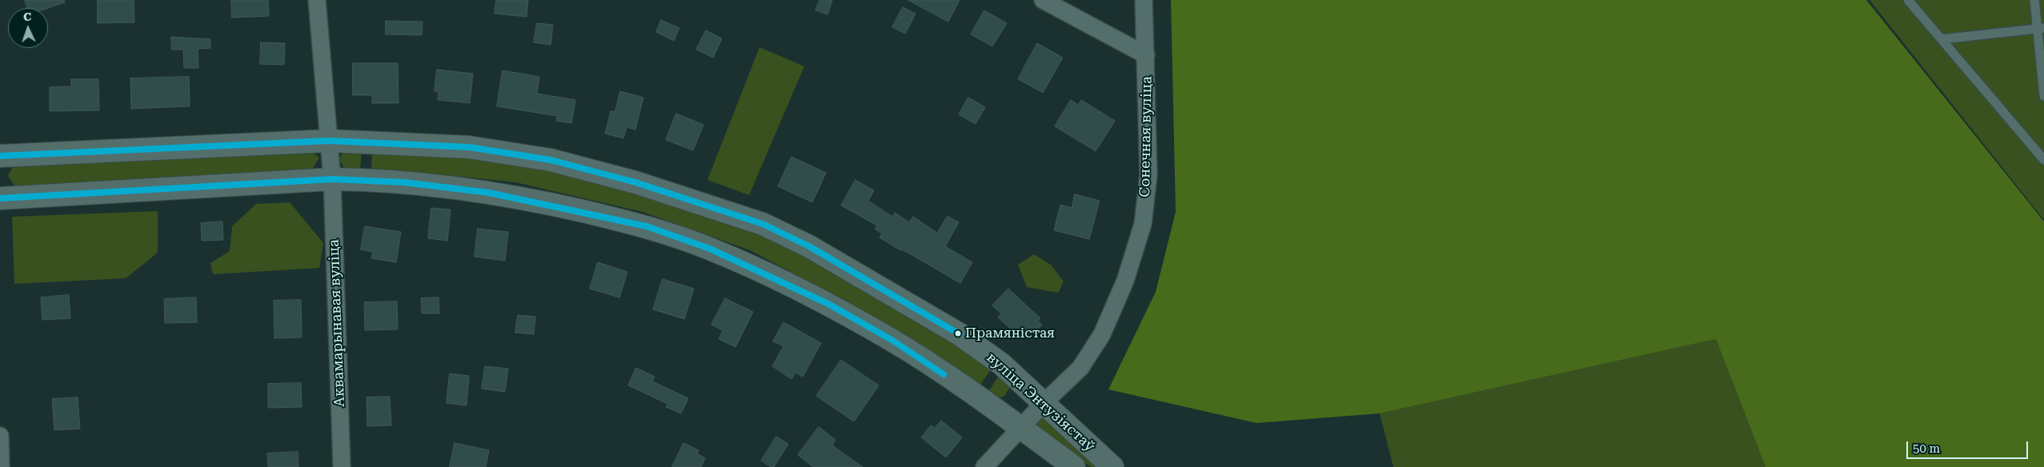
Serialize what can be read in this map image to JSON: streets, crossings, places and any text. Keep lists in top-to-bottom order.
{
  "streets": {
    "street": ["Сонечная вуліца", "Аквамарынавая вуліца", "вуліца Энтузіястаў"]
  },
  "crossings": [
    ["Сонечная вуліца", "вуліца Энтузіястаў"],
    ["Аквамарынавая вуліца", "вуліца Энтузіястаў"]
  ],
  "places": ["Прамяністая"],
  "scale_bar": "50 m",
  "north": "top"
}
